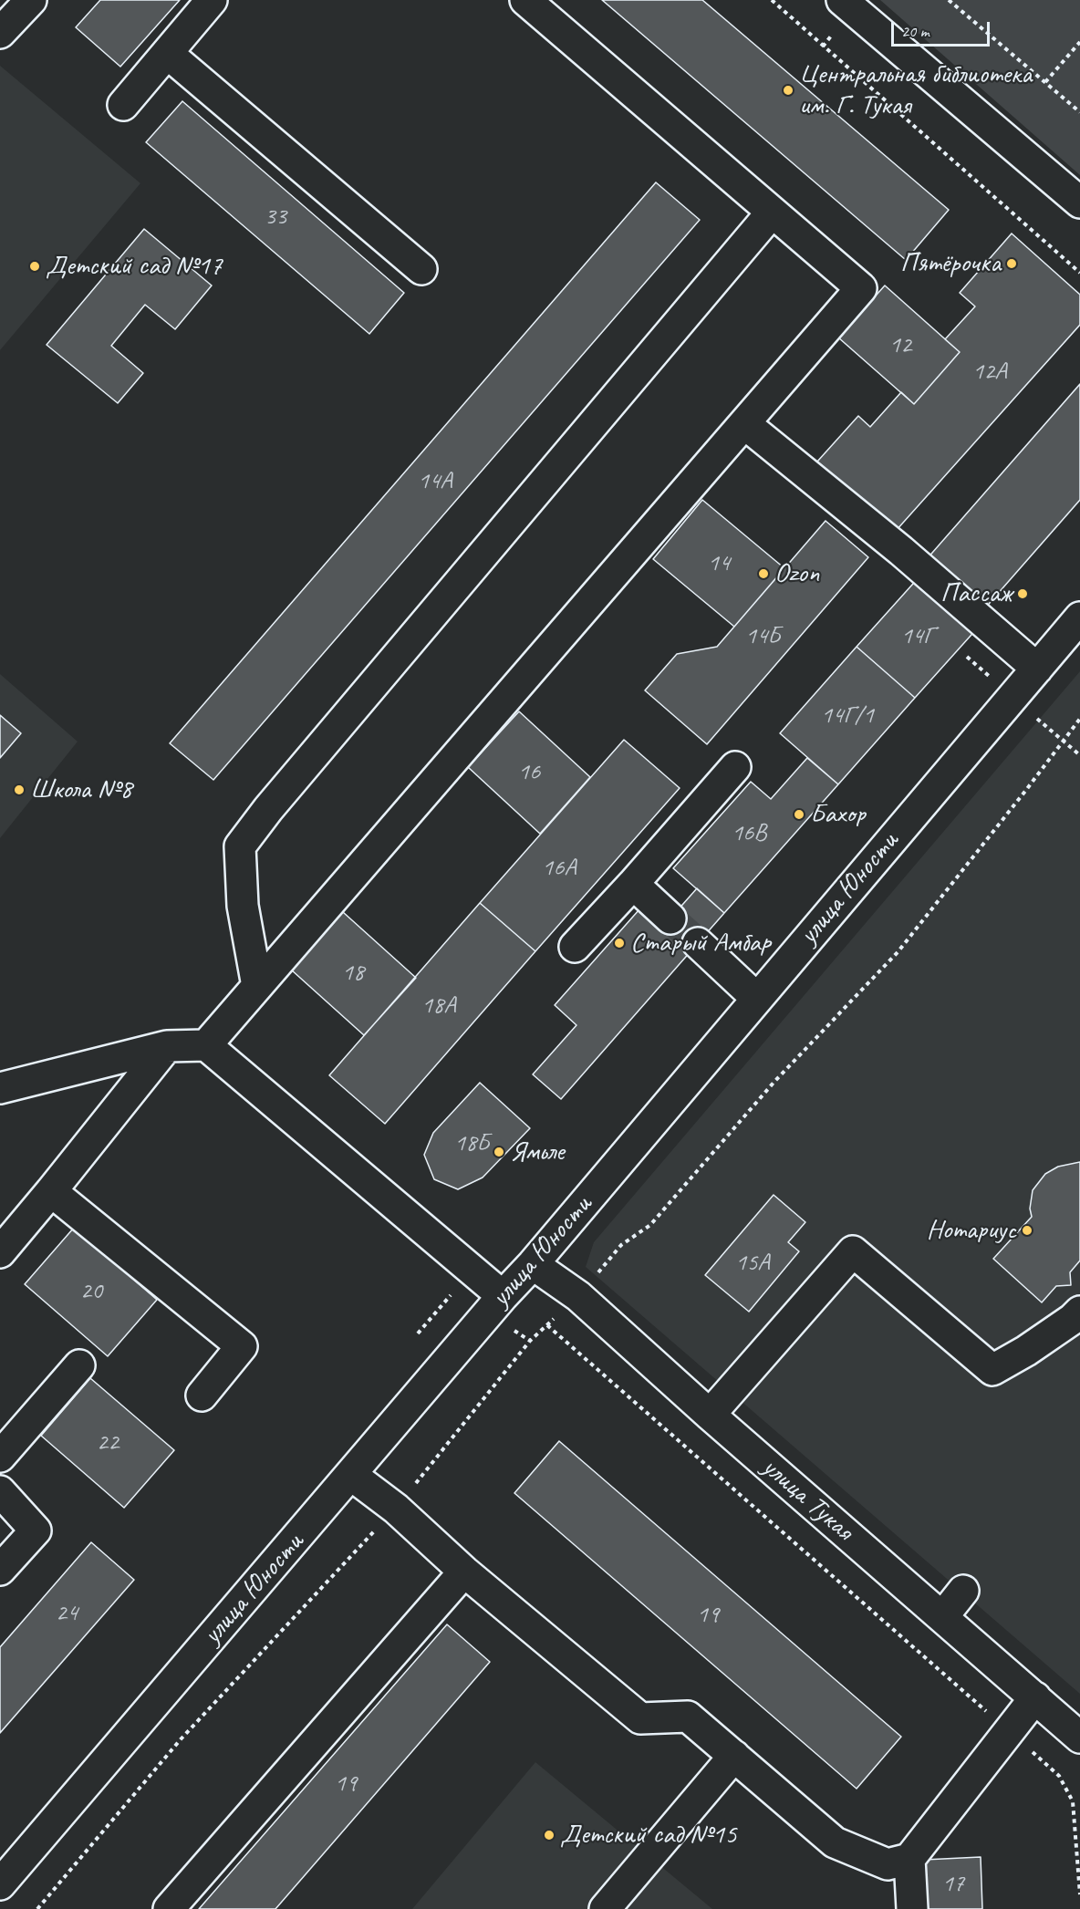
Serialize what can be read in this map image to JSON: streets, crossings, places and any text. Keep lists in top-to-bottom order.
{
  "streets": {
    "street": ["улица Юности", "улица Тукая"]
  },
  "crossings": [
    ["улица Юности", "улица Тукая"]
  ],
  "places": [
    "Центральная библиотека им. Г. Тукая",
    "Пятёрочка",
    "Детский сад №17",
    "Ozon",
    "Пассаж",
    "Школа №8",
    "Бахор",
    "Старый Амбар",
    "Ямьле",
    "Нотариус",
    "Детский сад №15"
  ],
  "house_numbers": [
    "33",
    "12",
    "12А",
    "14А",
    "14",
    "14Б",
    "14Г",
    "14Г/1",
    "16",
    "16В",
    "16А",
    "18",
    "18А",
    "18Б",
    "15А",
    "20",
    "22",
    "24",
    "19",
    "19",
    "17"
  ],
  "scale_bar": "20 m"
}
